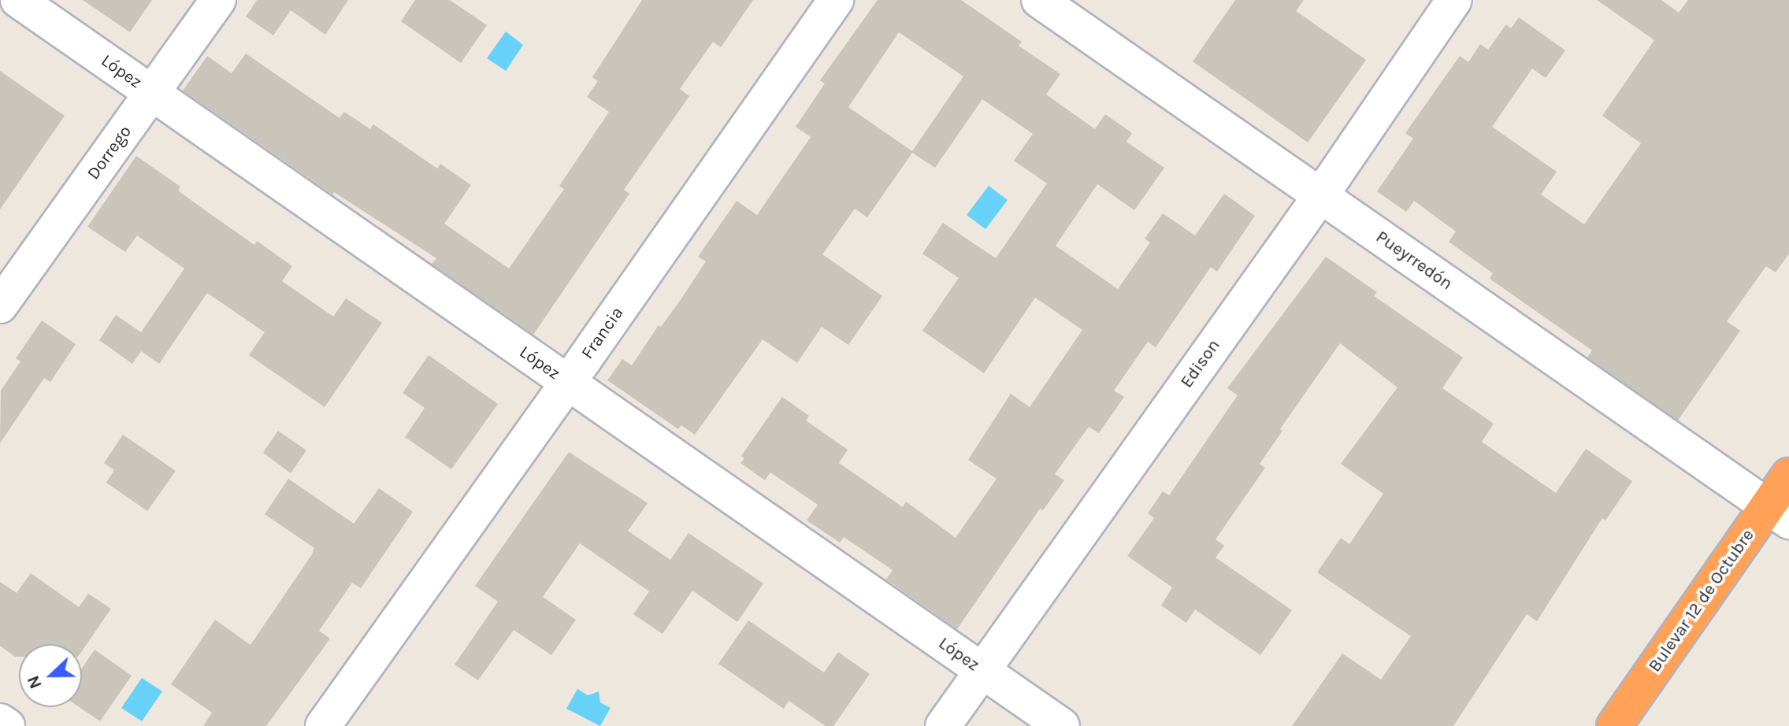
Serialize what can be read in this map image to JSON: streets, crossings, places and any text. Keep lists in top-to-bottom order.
{
  "streets": {
    "highway": ["Bulevar 12 de Octubre"],
    "street": [
      "López",
      "Dorrego",
      "Pueyrredón",
      "Francia",
      "Edison"
    ]
  },
  "crossings": [
    ["López", "Dorrego"],
    ["López", "Francia"],
    ["López", "Edison"],
    ["Pueyrredón", "Edison"],
    ["Pueyrredón", "Bulevar 12 de Octubre"]
  ],
  "north": "left"
}
